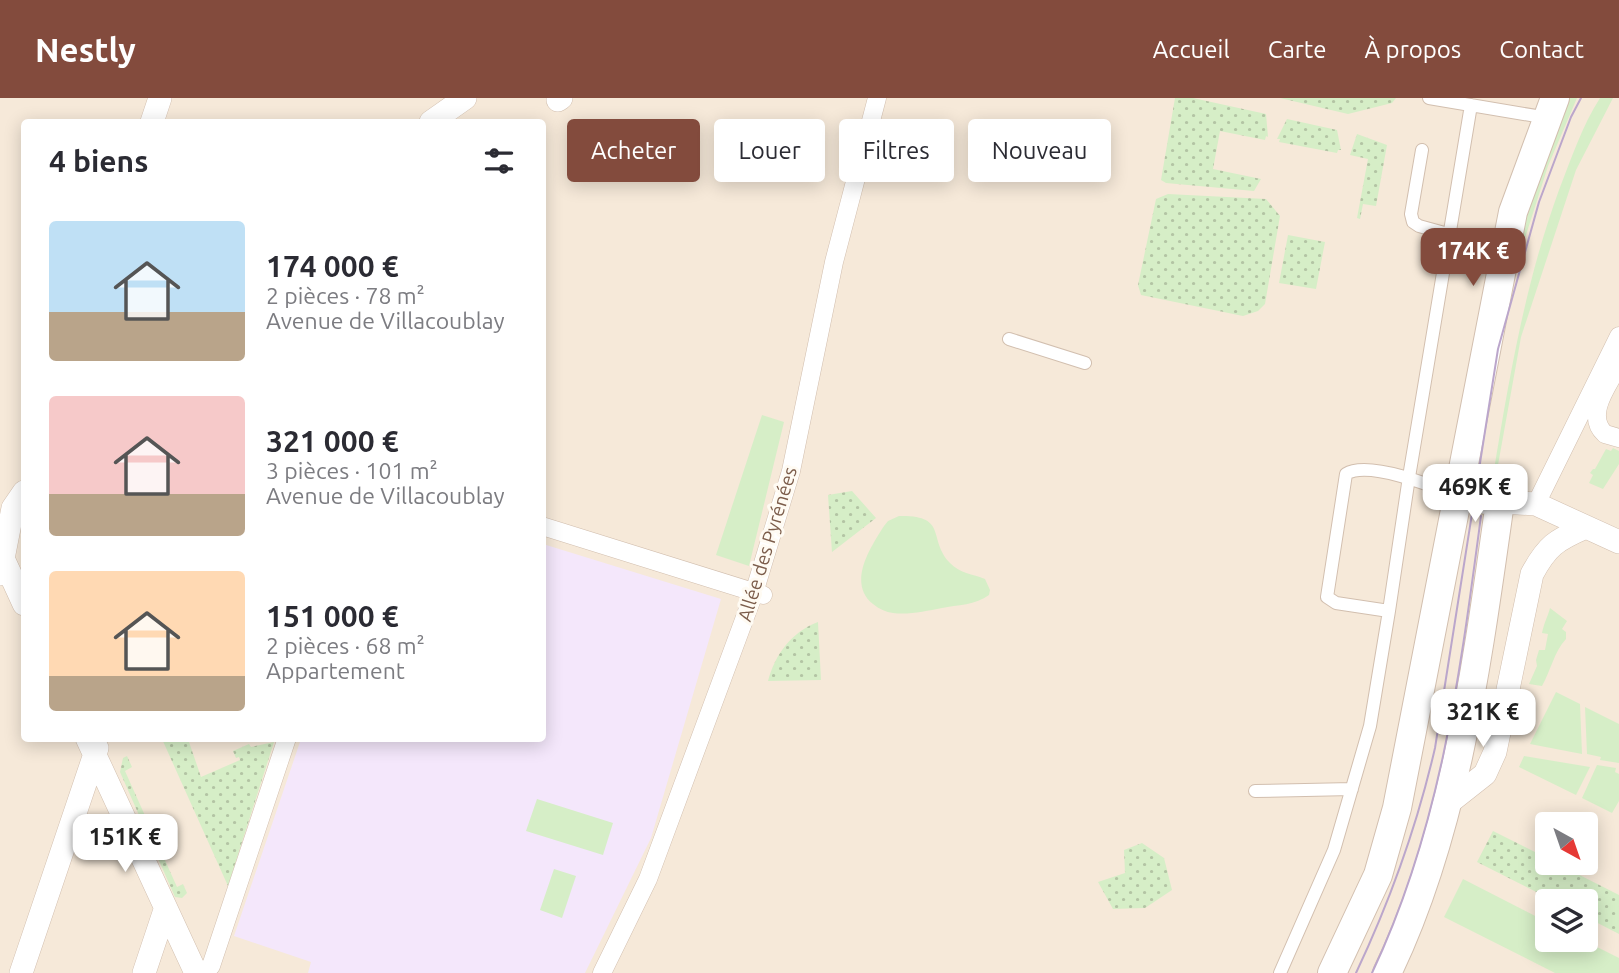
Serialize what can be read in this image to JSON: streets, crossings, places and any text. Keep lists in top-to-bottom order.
{
  "streets": {
    "street": ["Allée des Pyrénées"]
  },
  "north": "bottom right",
  "page": {
    "header": "Nestly",
    "nav": [
      "Accueil",
      "Carte",
      "À propos",
      "Contact"
    ],
    "chip": [
      "Acheter",
      "Louer",
      "Filtres",
      "Nouveau"
    ],
    "heading": "4 biens",
    "list": [
      {
        "name": "174 000 €",
        "note": "2 pièces · 78 m² · Avenue de Villacoublay"
      },
      {
        "name": "321 000 €",
        "note": "3 pièces · 101 m² · Avenue de Villacoublay"
      },
      {
        "name": "151 000 €",
        "note": "2 pièces · 68 m² · Appartement"
      }
    ],
    "price": [
      "174K €",
      "469K €",
      "321K €",
      "151K €"
    ]
  }
}
